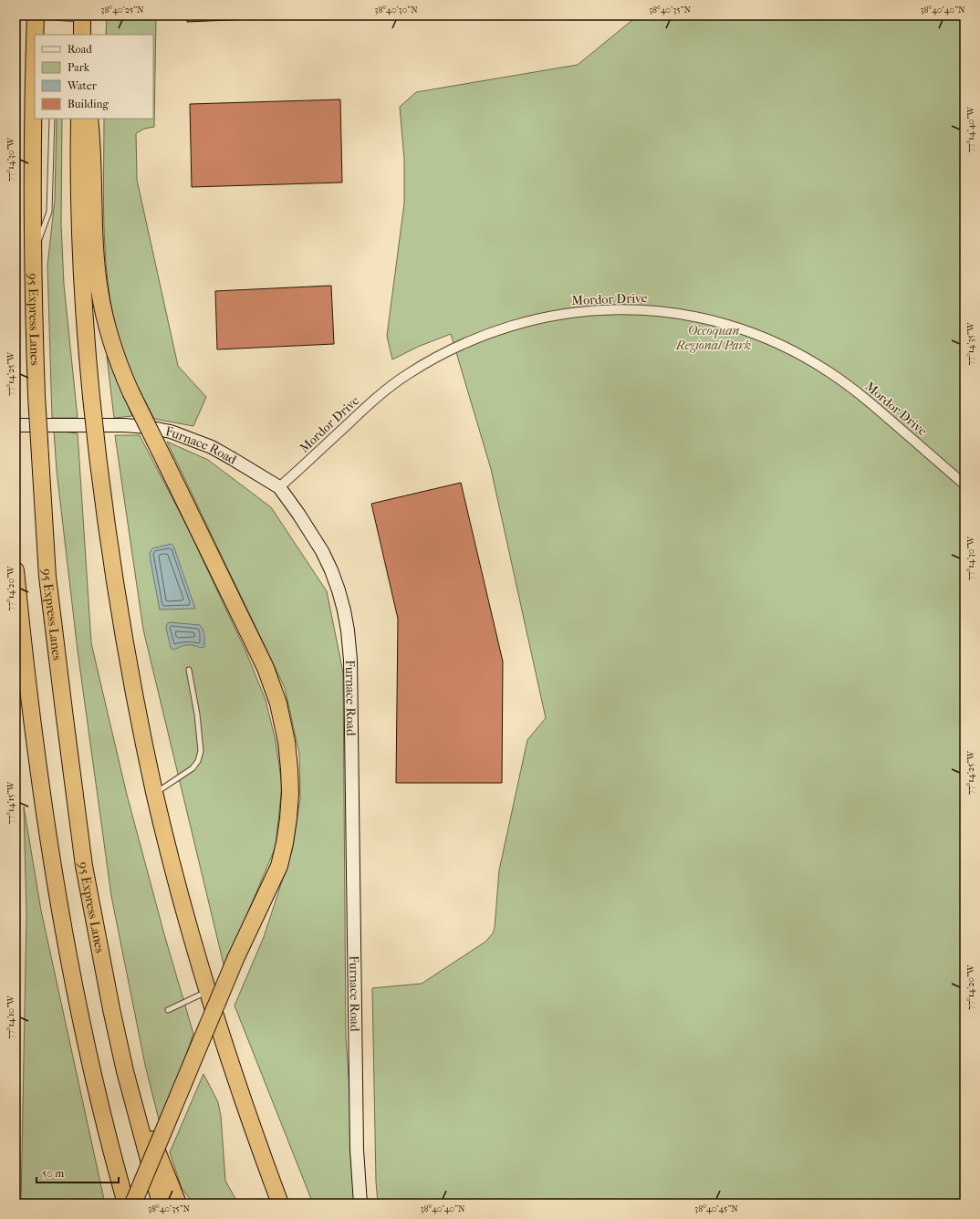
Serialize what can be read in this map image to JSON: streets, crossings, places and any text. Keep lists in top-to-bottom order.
{
  "streets": {
    "highway": ["95 Express Lanes"],
    "main road": ["Furnace Road"],
    "street": ["Mordor Drive"]
  },
  "crossings": [
    ["Mordor Drive", "Furnace Road"]
  ],
  "parks": ["Occoquan Regional Park"],
  "legend": [
    "Road",
    "Park",
    "Water",
    "Building"
  ],
  "scale_bar": "50 m",
  "coordinates": [
    "38°40'25\"N",
    "38°40'30\"N",
    "38°40'35\"N",
    "38°40'40\"N",
    "77°14'40\"W",
    "77°14'30\"W",
    "77°14'35\"W",
    "77°14'25\"W",
    "77°14'20\"W",
    "77°14'15\"W",
    "77°14'10\"W",
    "38°40'45\"N"
  ]
}
